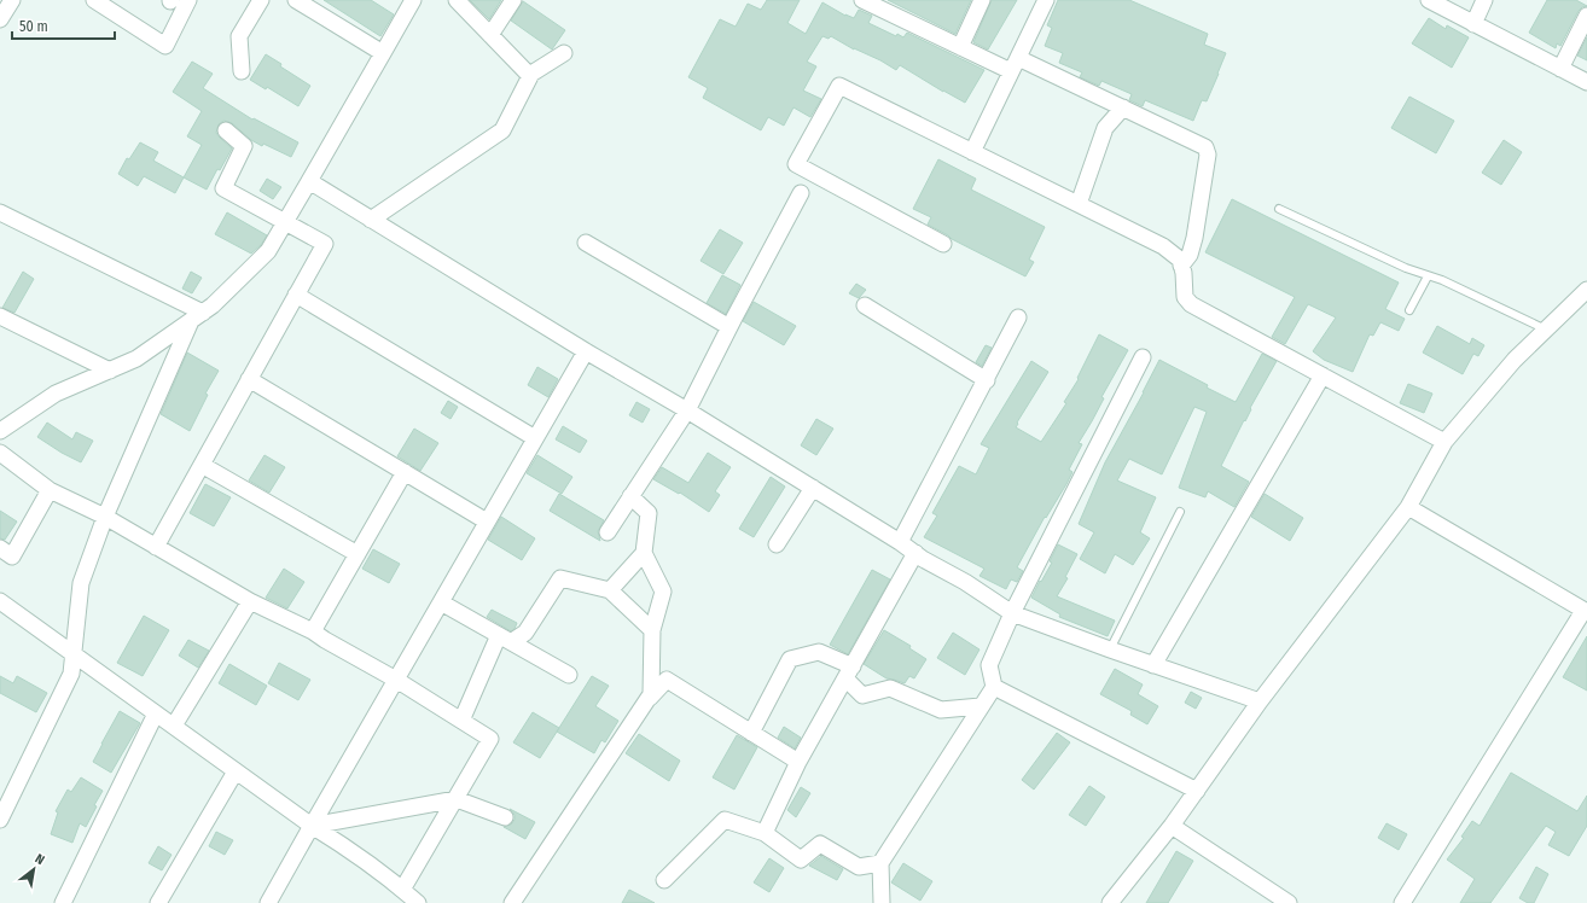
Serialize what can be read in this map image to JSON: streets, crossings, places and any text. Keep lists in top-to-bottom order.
{
  "scale_bar": "50 m",
  "north": "top right"
}
